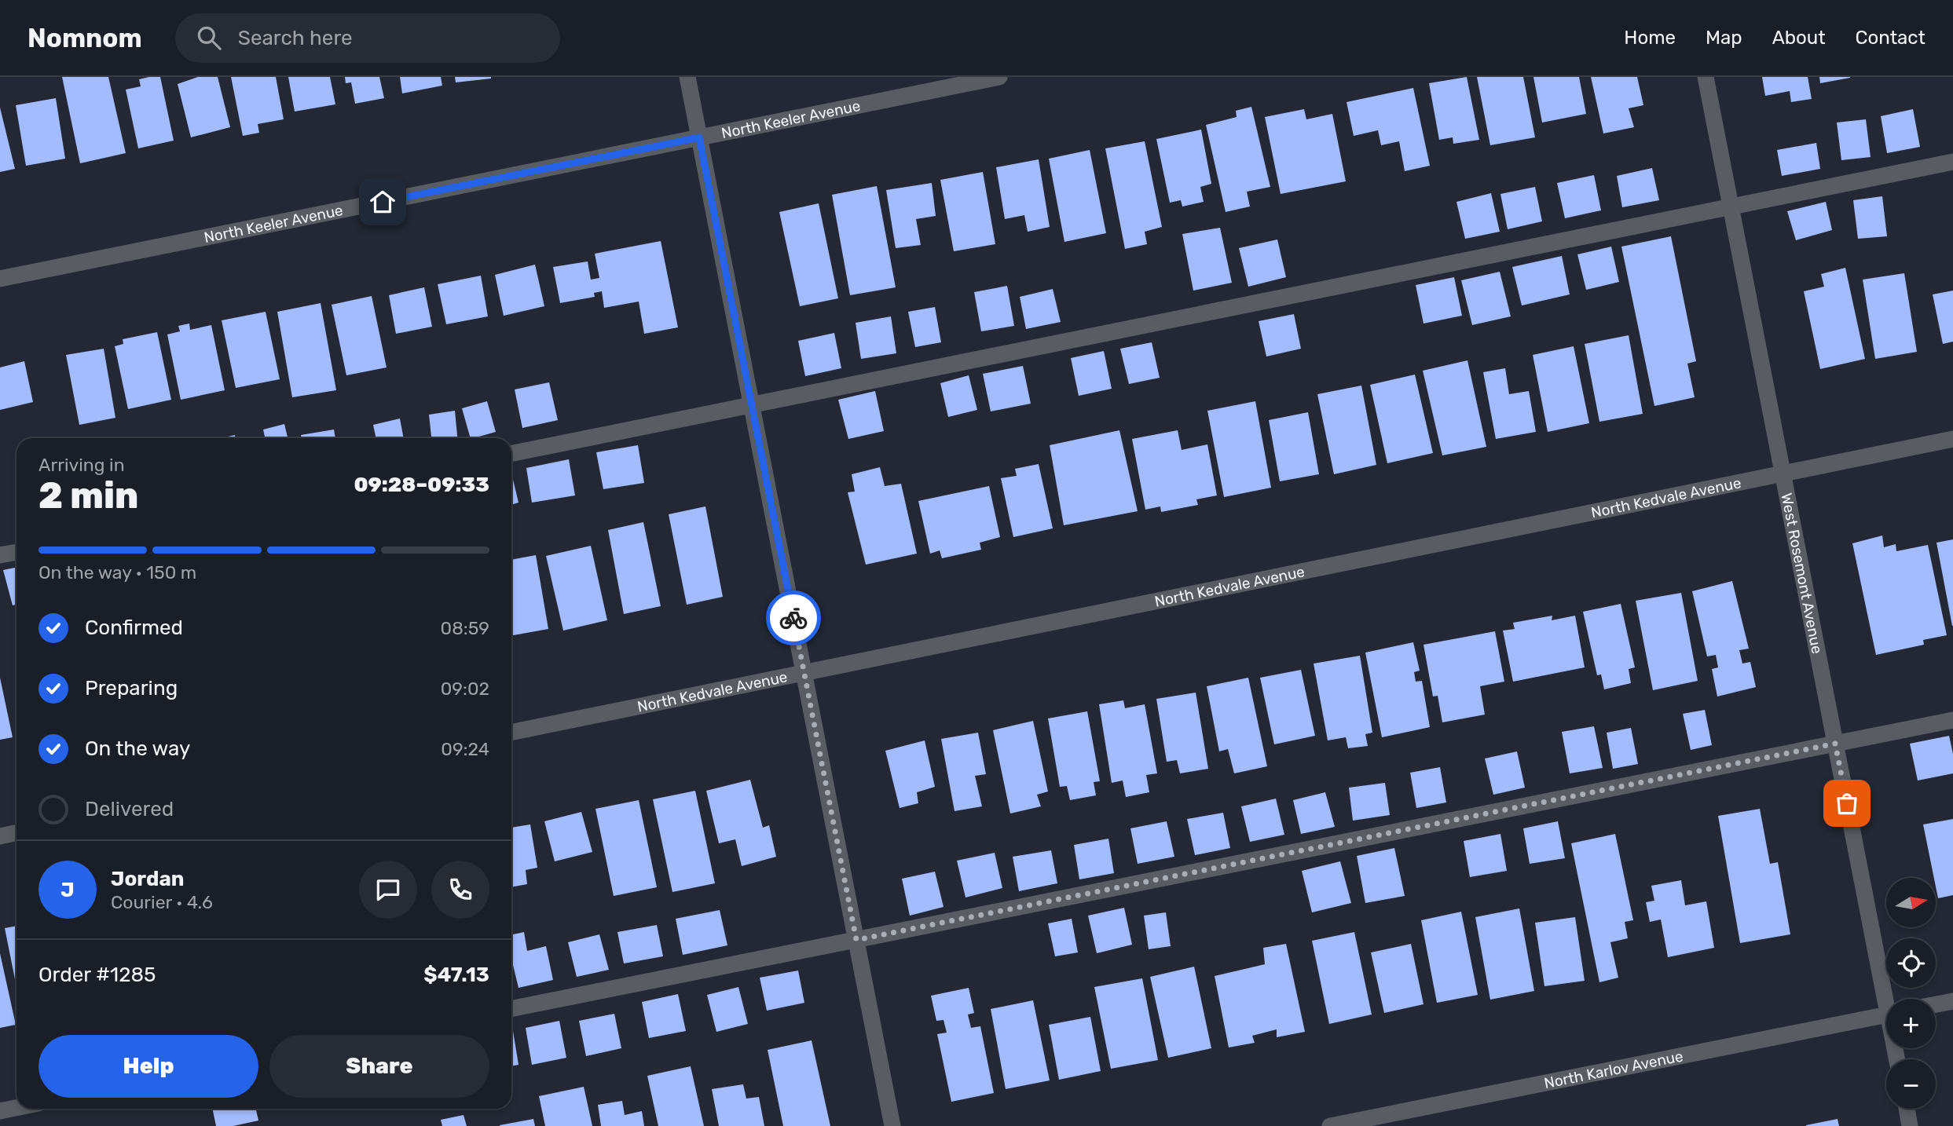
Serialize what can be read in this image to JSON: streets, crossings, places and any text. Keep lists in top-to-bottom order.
{
  "streets": {
    "street": [
      "North Keeler Avenue",
      "North Kedvale Avenue",
      "West Rosemont Avenue",
      "North Karlov Avenue"
    ]
  },
  "crossings": [
    ["North Kedvale Avenue", "West Rosemont Avenue"]
  ],
  "north": "right",
  "page": {
    "header": "Nomnom",
    "search": "Search here",
    "nav": [
      "Home",
      "Map",
      "About",
      "Contact"
    ],
    "heading": ["2 min", "Arriving in", "09:28–09:33"],
    "panel": [
      "Jordan",
      "Courier · 4.6",
      "Order #1285",
      "$47.13"
    ],
    "bar": "On the way · 150 m",
    "list": [
      ["Confirmed", "08:59"],
      ["Preparing", "09:02"],
      ["On the way", "09:24"],
      "Delivered"
    ],
    "round": "J",
    "map_buttons": ["+", "−"],
    "buttons": ["Help", "Share"]
  }
}
